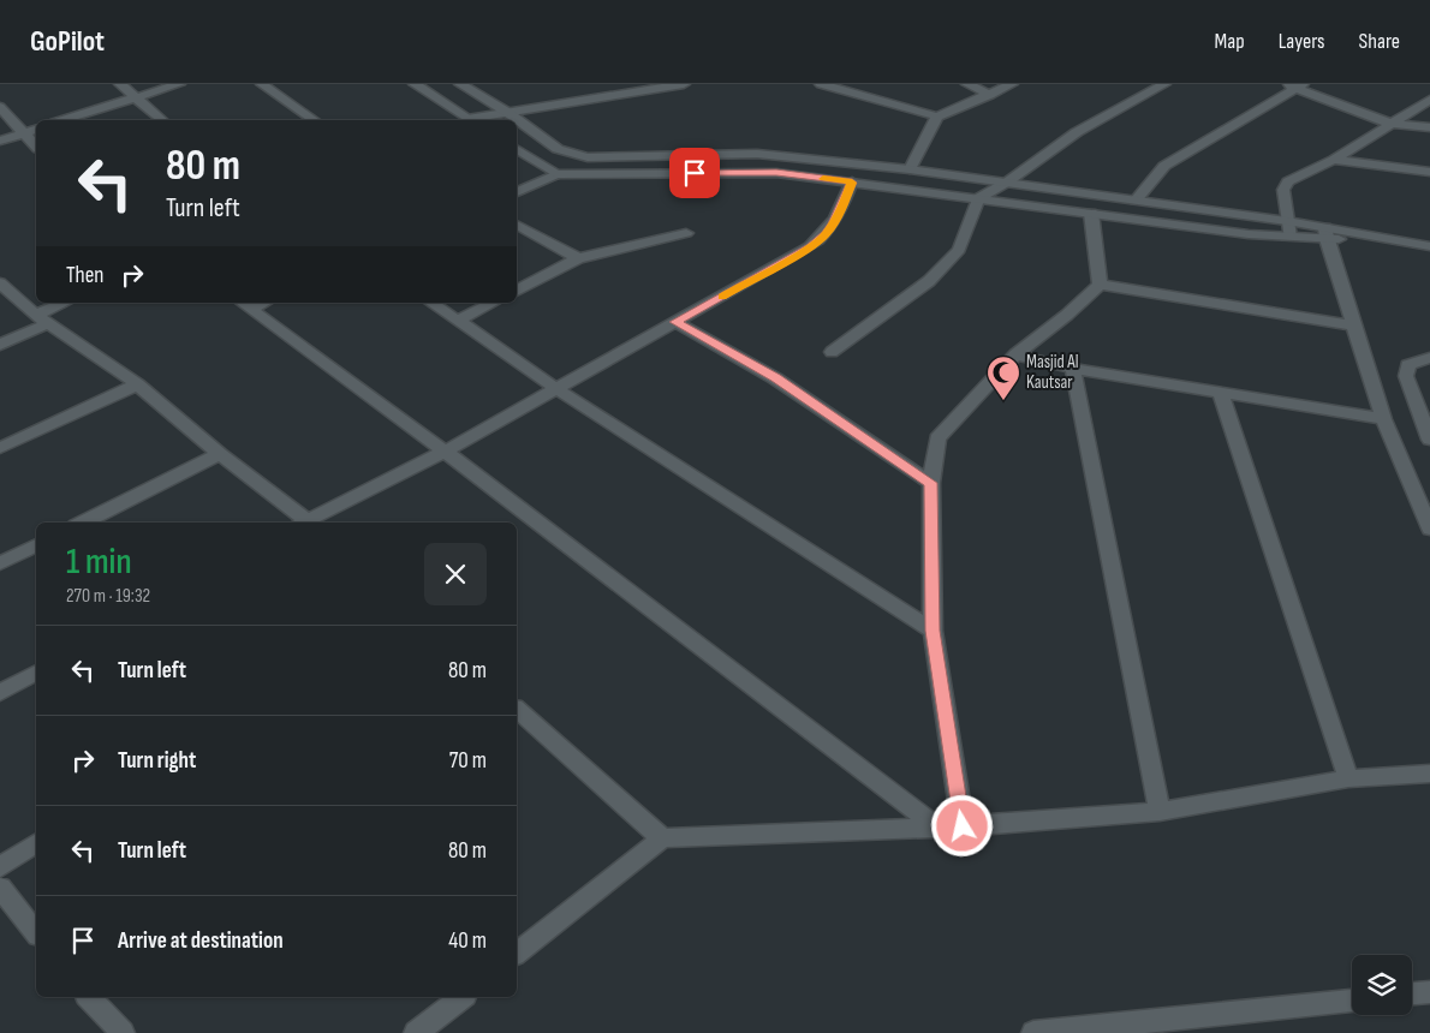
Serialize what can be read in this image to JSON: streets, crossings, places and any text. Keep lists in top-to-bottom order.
{
  "places": {
    "mosque": ["Masjid Al Kautsar"]
  },
  "page": {
    "header": "GoPilot",
    "nav": ["Map", "Layers", "Share"],
    "turn": ["80 m", "Turn left"],
    "then": "Then",
    "heading": ["1 min", "270 m · 19:32"],
    "list": [
      {
        "name": "Turn left",
        "value": "80 m"
      },
      {
        "name": "Turn right",
        "value": "70 m"
      },
      {
        "name": "Turn left",
        "value": "80 m"
      },
      {
        "name": "Arrive at destination",
        "value": "40 m"
      }
    ]
  }
}
